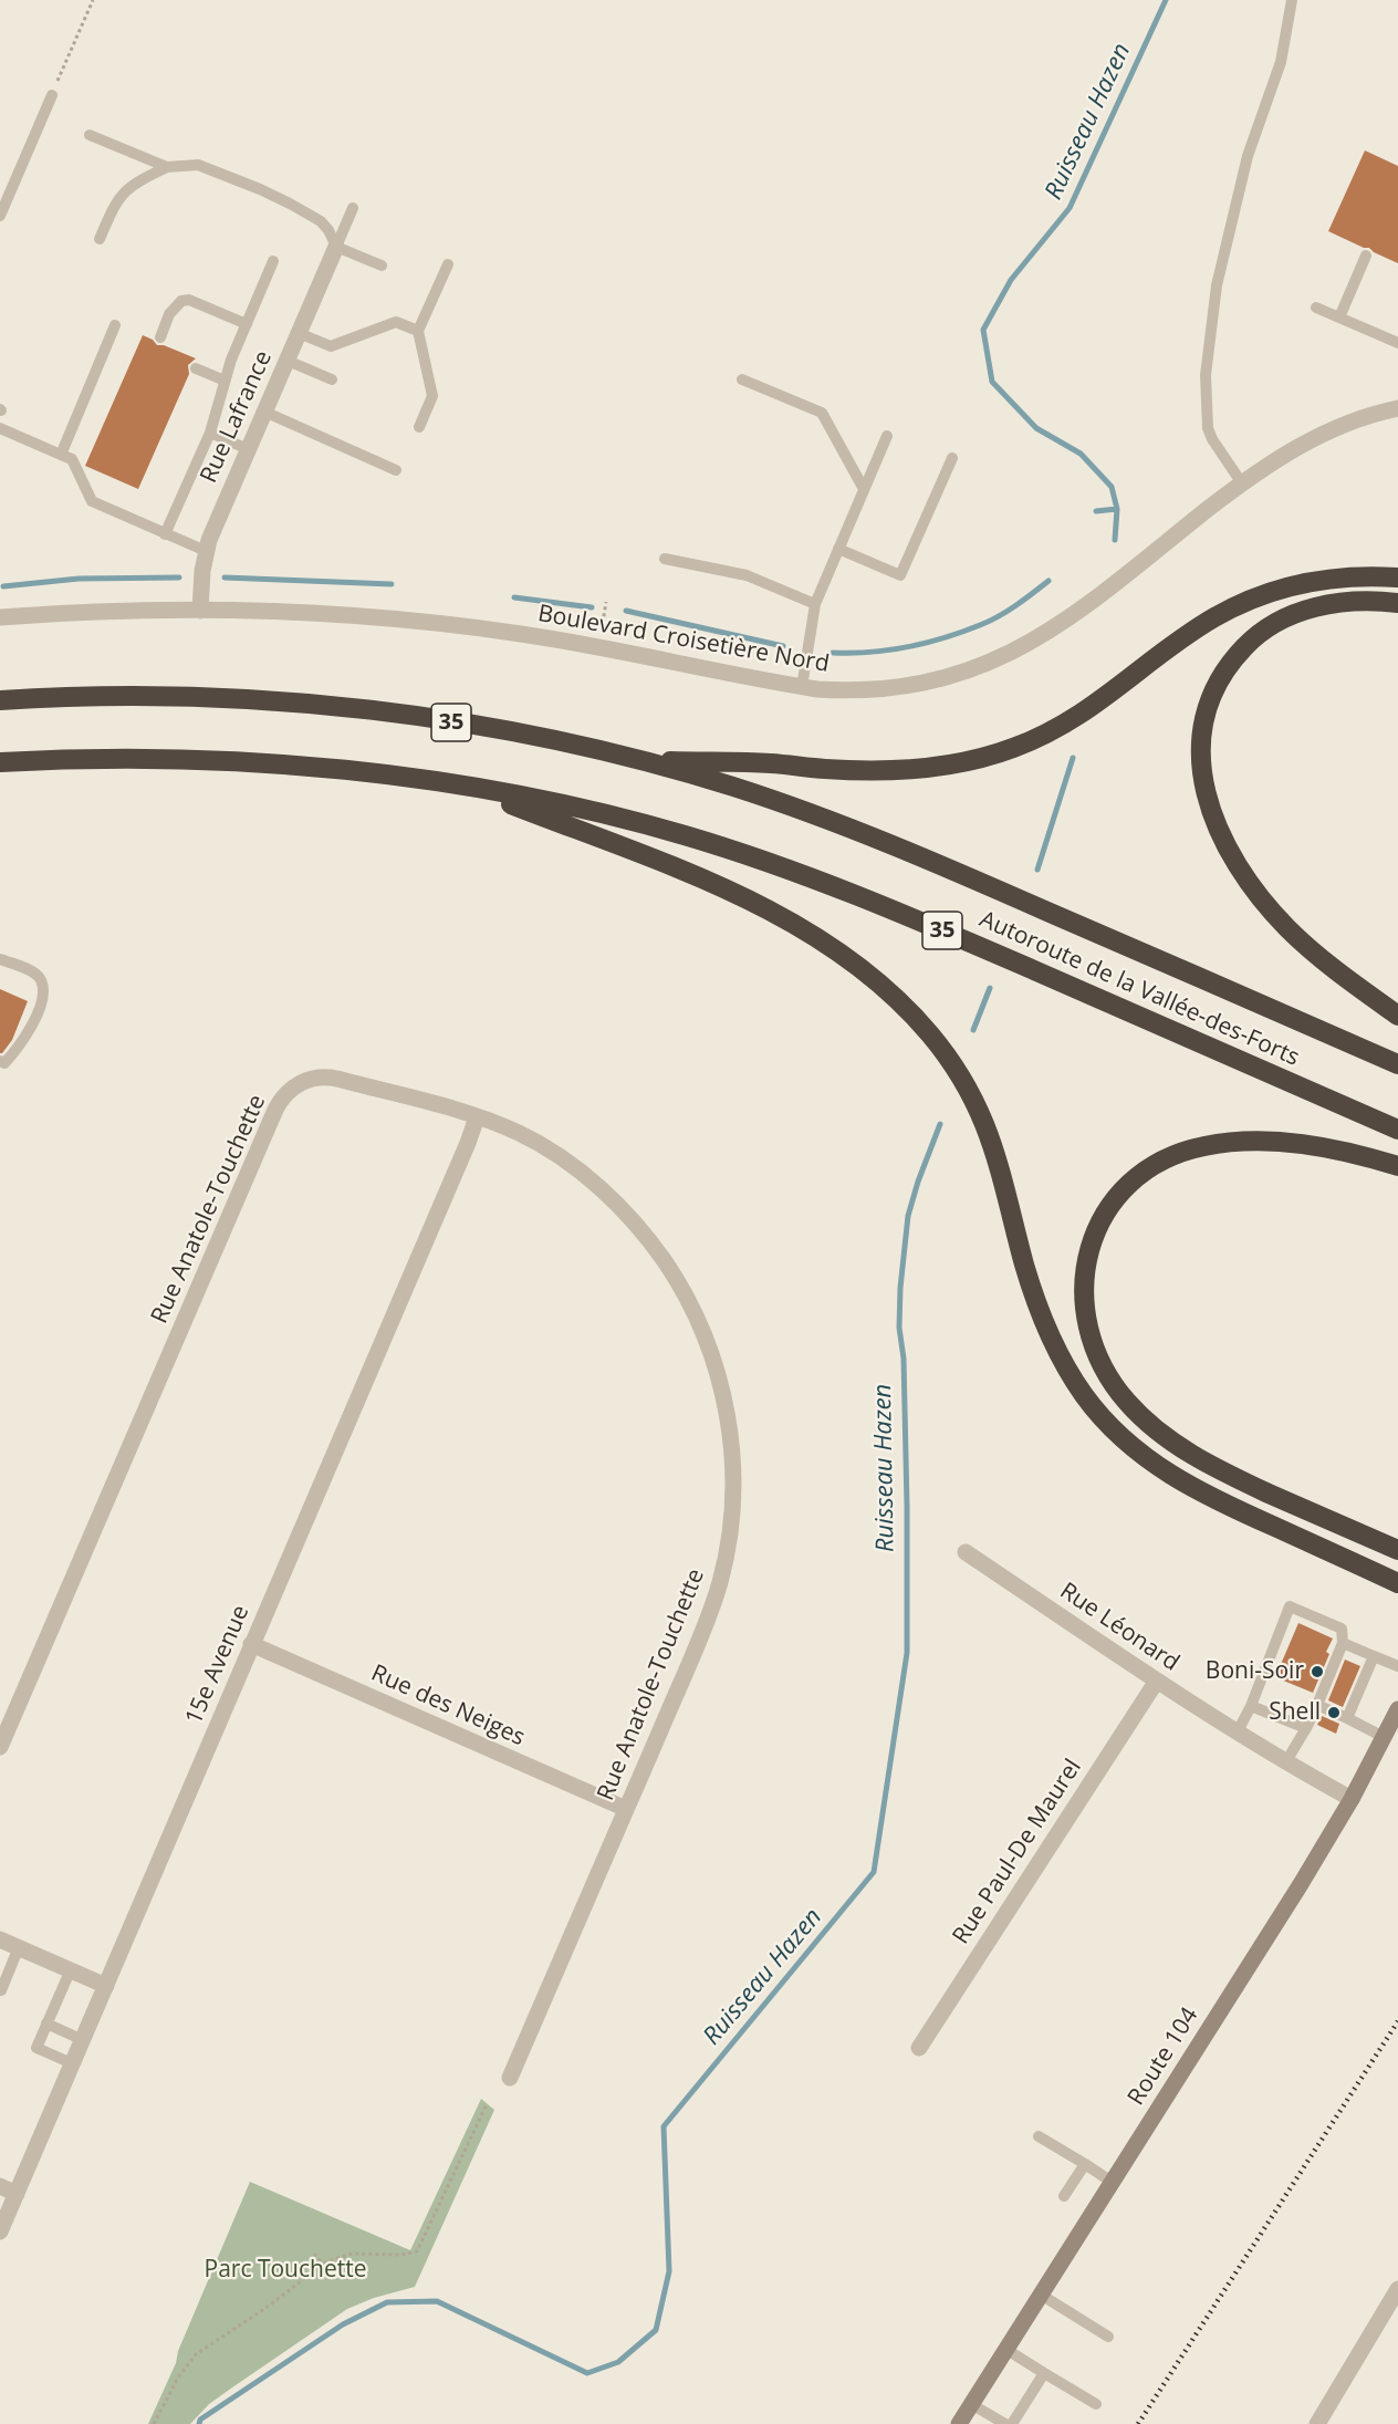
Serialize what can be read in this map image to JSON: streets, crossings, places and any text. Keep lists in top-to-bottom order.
{
  "streets": {
    "highway": ["35", "Autoroute de la Vallée-des-Forts"],
    "main road": ["Route 104"],
    "street": [
      "Rue Lafrance",
      "Boulevard Croisetière Nord",
      "Rue Anatole-Touchette",
      "Rue Léonard",
      "15e Avenue",
      "Rue des Neiges",
      "Rue Paul-De Maurel"
    ]
  },
  "crossings": [
    ["Rue Lafrance", "Boulevard Croisetière Nord"],
    ["Rue Anatole-Touchette", "15e Avenue"],
    ["Rue Anatole-Touchette", "Rue des Neiges"],
    ["Rue Léonard", "Rue Paul-De Maurel"],
    ["Rue Léonard", "Route 104"],
    ["15e Avenue", "Rue des Neiges"]
  ],
  "water": ["Ruisseau Hazen"],
  "parks": ["Parc Touchette"],
  "places": ["Boni-Soir", "Shell"]
}
